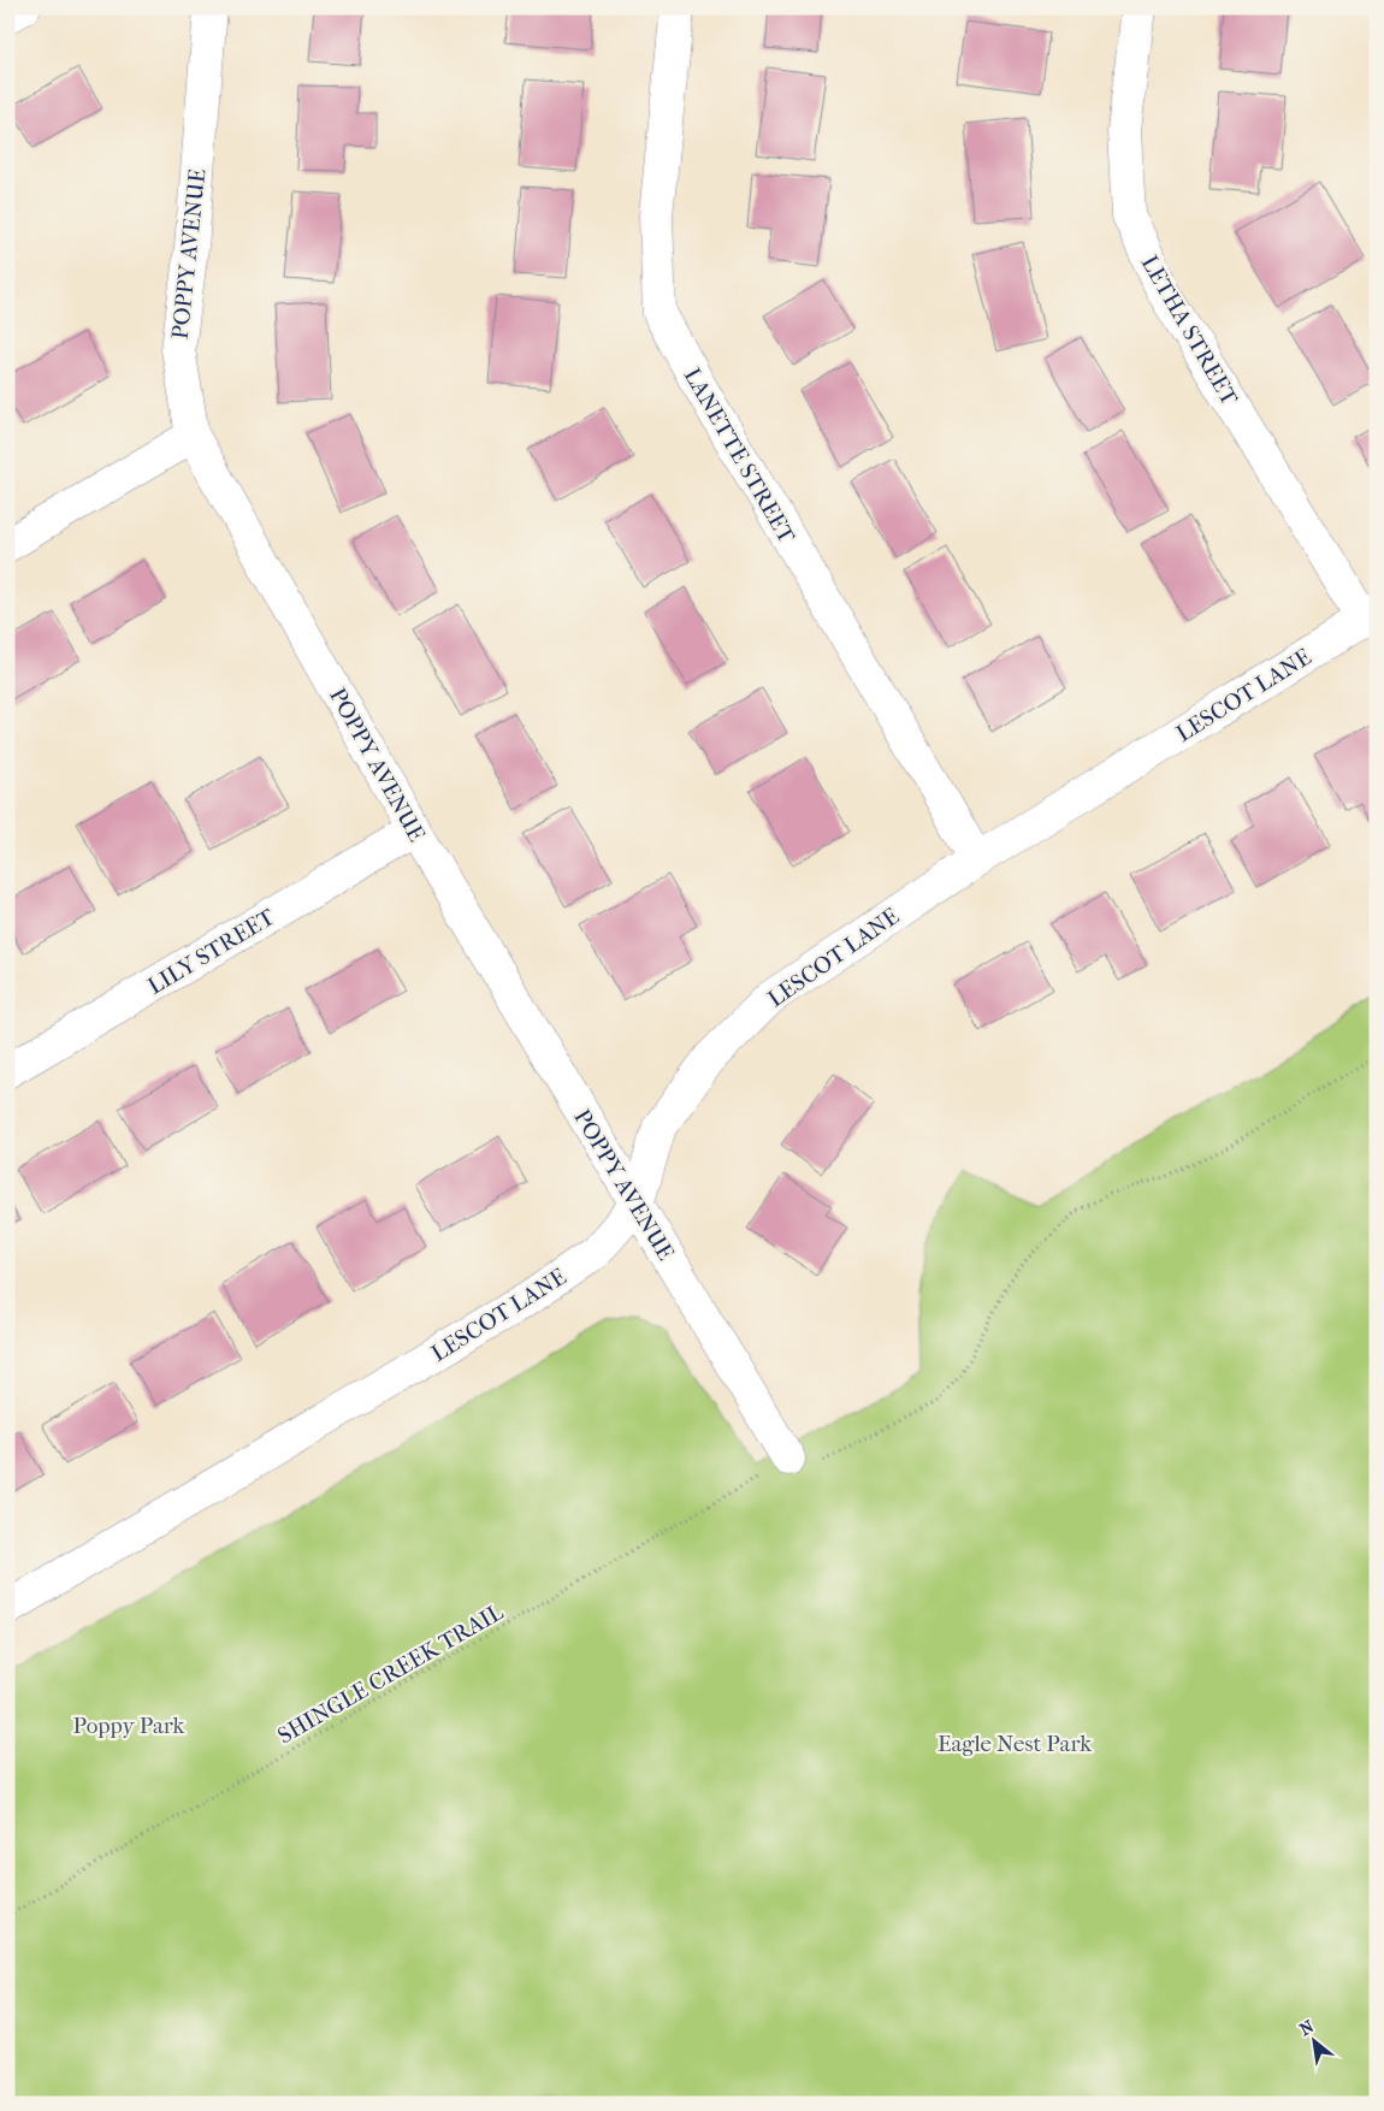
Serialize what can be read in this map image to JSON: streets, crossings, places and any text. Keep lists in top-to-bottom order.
{
  "streets": {
    "street": [
      "POPPY AVENUE",
      "LETHA STREET",
      "LANETTE STREET",
      "LESCOT LANE",
      "LILY STREET"
    ],
    "path": ["SHINGLE CREEK TRAIL"]
  },
  "crossings": [
    ["POPPY AVENUE", "LESCOT LANE"],
    ["POPPY AVENUE", "LILY STREET"],
    ["POPPY AVENUE", "SHINGLE CREEK TRAIL"],
    ["LETHA STREET", "LESCOT LANE"],
    ["LANETTE STREET", "LESCOT LANE"]
  ],
  "parks": ["Poppy Park", "Eagle Nest Park"],
  "north": "top left"
}
